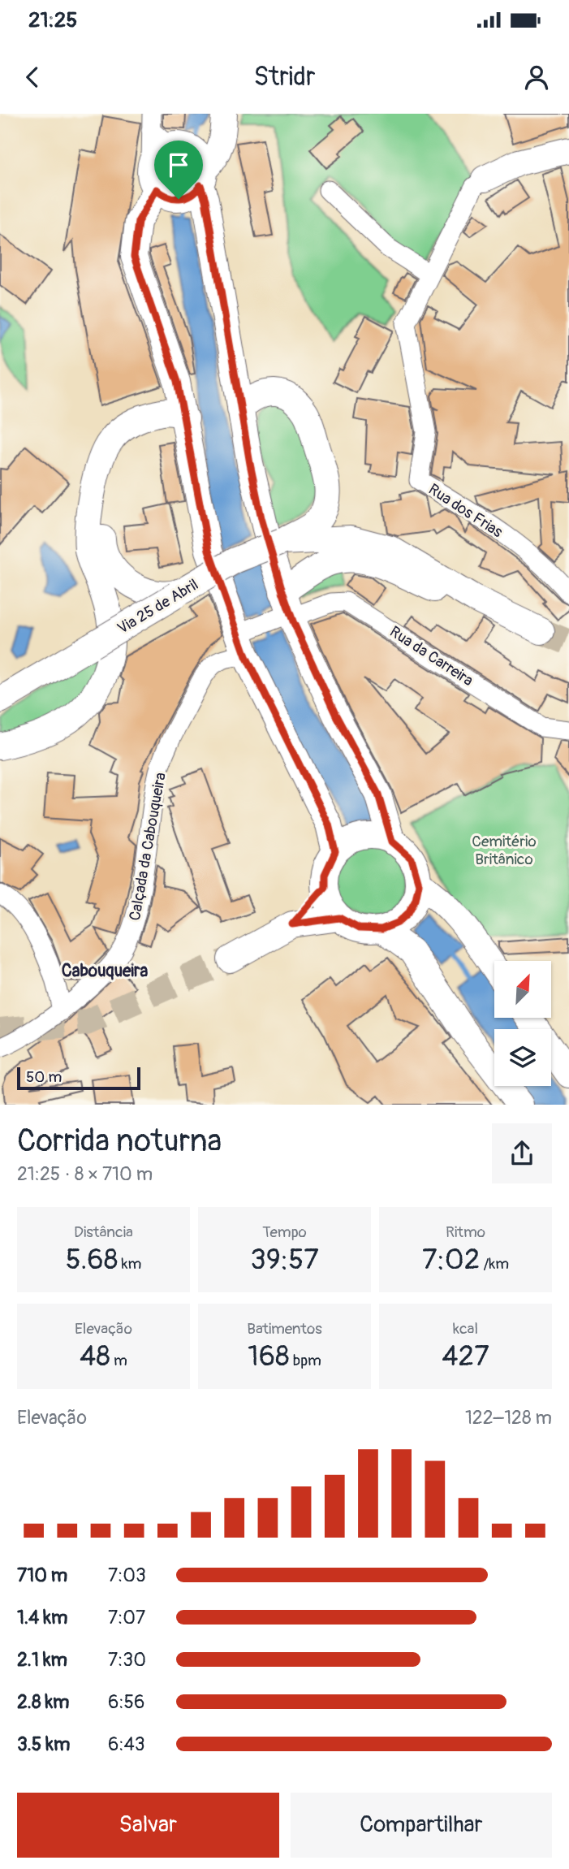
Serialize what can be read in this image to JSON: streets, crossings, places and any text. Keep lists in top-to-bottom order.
{
  "streets": {
    "main road": ["Rua dos Frias", "Via 25 de Abril"],
    "street": ["Rua da Carreira", "Calçada da Cabouqueira"]
  },
  "crossings": [
    ["Rua da Carreira", "Calçada da Cabouqueira"]
  ],
  "districts": ["Cabouqueira"],
  "parks": ["Cemitério Britânico"],
  "scale_bar": "50 m",
  "north": "top right",
  "page": {
    "status": "21:25",
    "header": "Stridr",
    "scale": "50 m",
    "heading": ["Corrida noturna", "21:25 · 8 × 710 m"],
    "stats": [
      ["Distância", "5.68 km"],
      ["Tempo", "39:57"],
      ["Ritmo", "7:02 /km"],
      ["Elevação", "48 m"],
      ["Batimentos", "168 bpm"],
      ["kcal", "427"]
    ],
    "chart": ["Elevação", "122–128 m"],
    "list": [
      {
        "name": "710 m",
        "note": "7:03"
      },
      {
        "name": "1.4 km",
        "note": "7:07"
      },
      {
        "name": "2.1 km",
        "note": "7:30"
      },
      {
        "name": "2.8 km",
        "note": "6:56"
      },
      {
        "name": "3.5 km",
        "note": "6:43"
      }
    ],
    "buttons": ["Salvar", "Compartilhar"]
  }
}
